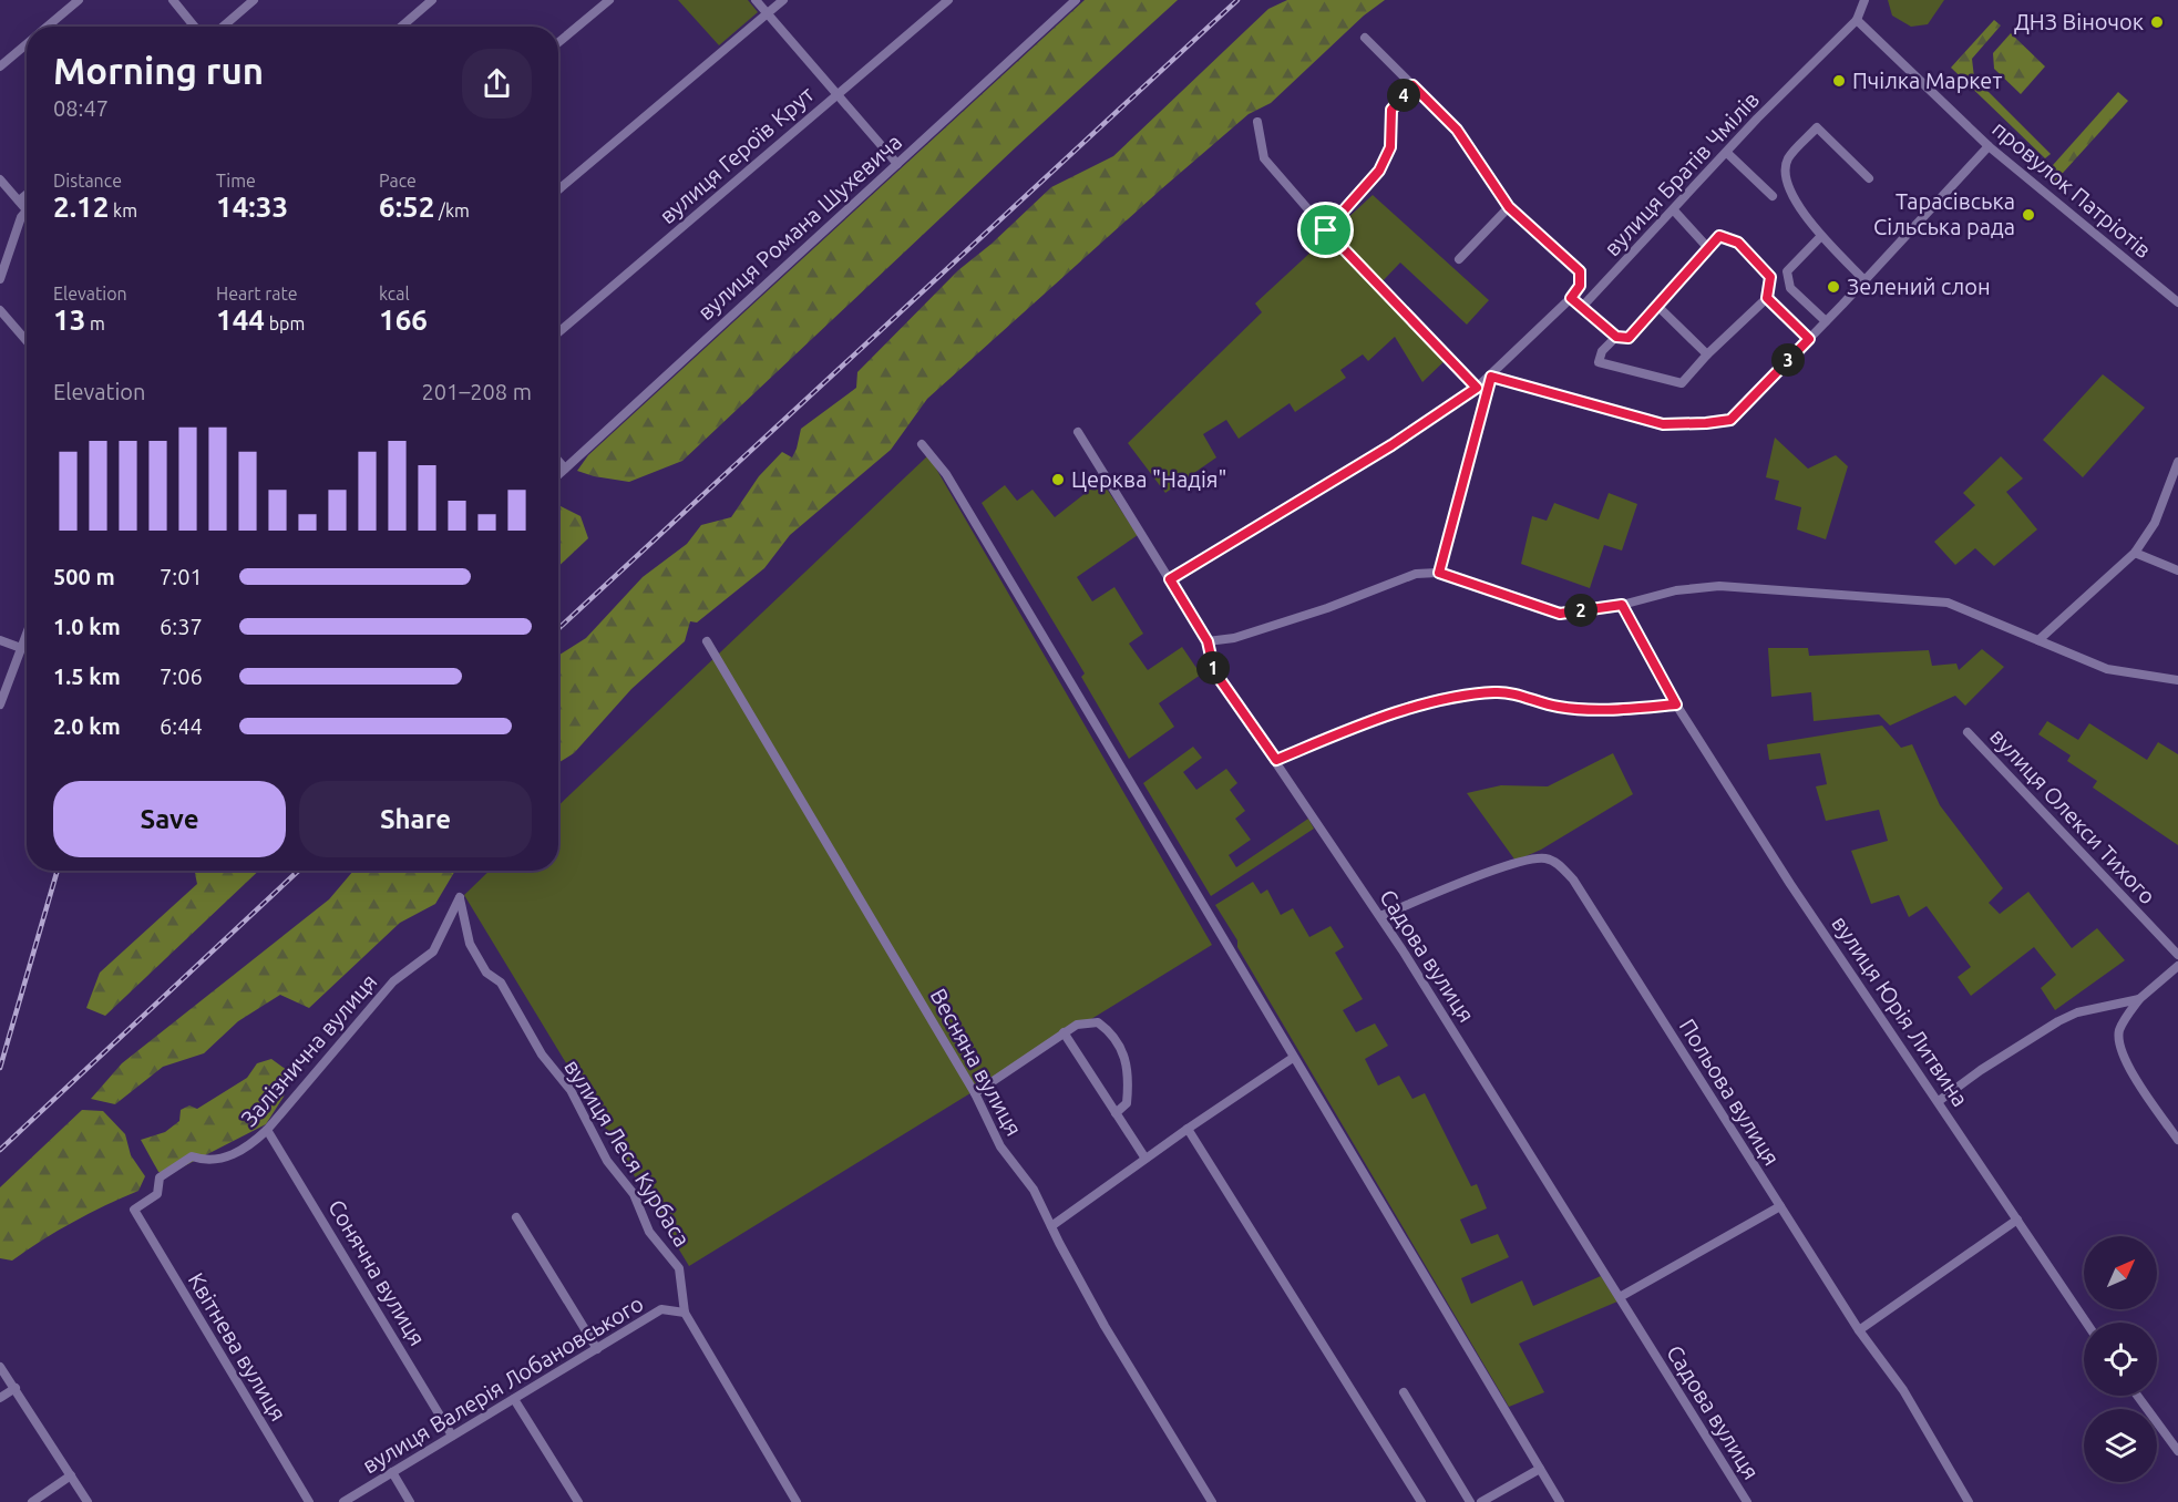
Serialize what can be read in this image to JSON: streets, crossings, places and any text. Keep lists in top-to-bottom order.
{
  "streets": {
    "street": [
      "вулиця Героїв Крут",
      "вулиця Братів Чмілів",
      "провулок Патріотів",
      "вулиця Романа Шухевича",
      "вулиця Олекси Тихого",
      "Садова вулиця",
      "вулиця Юрія Литвина",
      "Залізнична вулиця",
      "Весняна вулиця",
      "Польова вулиця",
      "вулиця Леся Курбаса",
      "Сонячна вулиця",
      "Квітнева вулиця",
      "вулиця Валерія Лобановського"
    ]
  },
  "crossings": [
    ["вулиця Братів Чмілів", "провулок Патріотів"],
    ["Садова вулиця", "Польова вулиця"],
    ["Залізнична вулиця", "вулиця Леся Курбаса"],
    ["Залізнична вулиця", "Сонячна вулиця"],
    ["Залізнична вулиця", "Квітнева вулиця"],
    ["вулиця Леся Курбаса", "вулиця Валерія Лобановського"],
    ["Сонячна вулиця", "вулиця Валерія Лобановського"]
  ],
  "places": [
    "ДНЗ Віночок",
    "Пчілка Маркет",
    "Тарасівська Сільська рада",
    "Зелений слон",
    "Церква \"Надія\""
  ],
  "north": "top right",
  "page": {
    "heading": ["Morning run", "08:47"],
    "pins": [
      "4",
      "3",
      "2",
      "1"
    ],
    "stats": [
      ["Distance", "2.12 km"],
      ["Time", "14:33"],
      ["Pace", "6:52 /km"],
      ["Elevation", "13 m"],
      ["Heart rate", "144 bpm"],
      ["kcal", "166"]
    ],
    "chart": ["Elevation", "201–208 m"],
    "list": [
      {
        "name": "500 m",
        "note": "7:01"
      },
      {
        "name": "1.0 km",
        "note": "6:37"
      },
      {
        "name": "1.5 km",
        "note": "7:06"
      },
      {
        "name": "2.0 km",
        "note": "6:44"
      }
    ],
    "buttons": ["Save", "Share"]
  }
}
